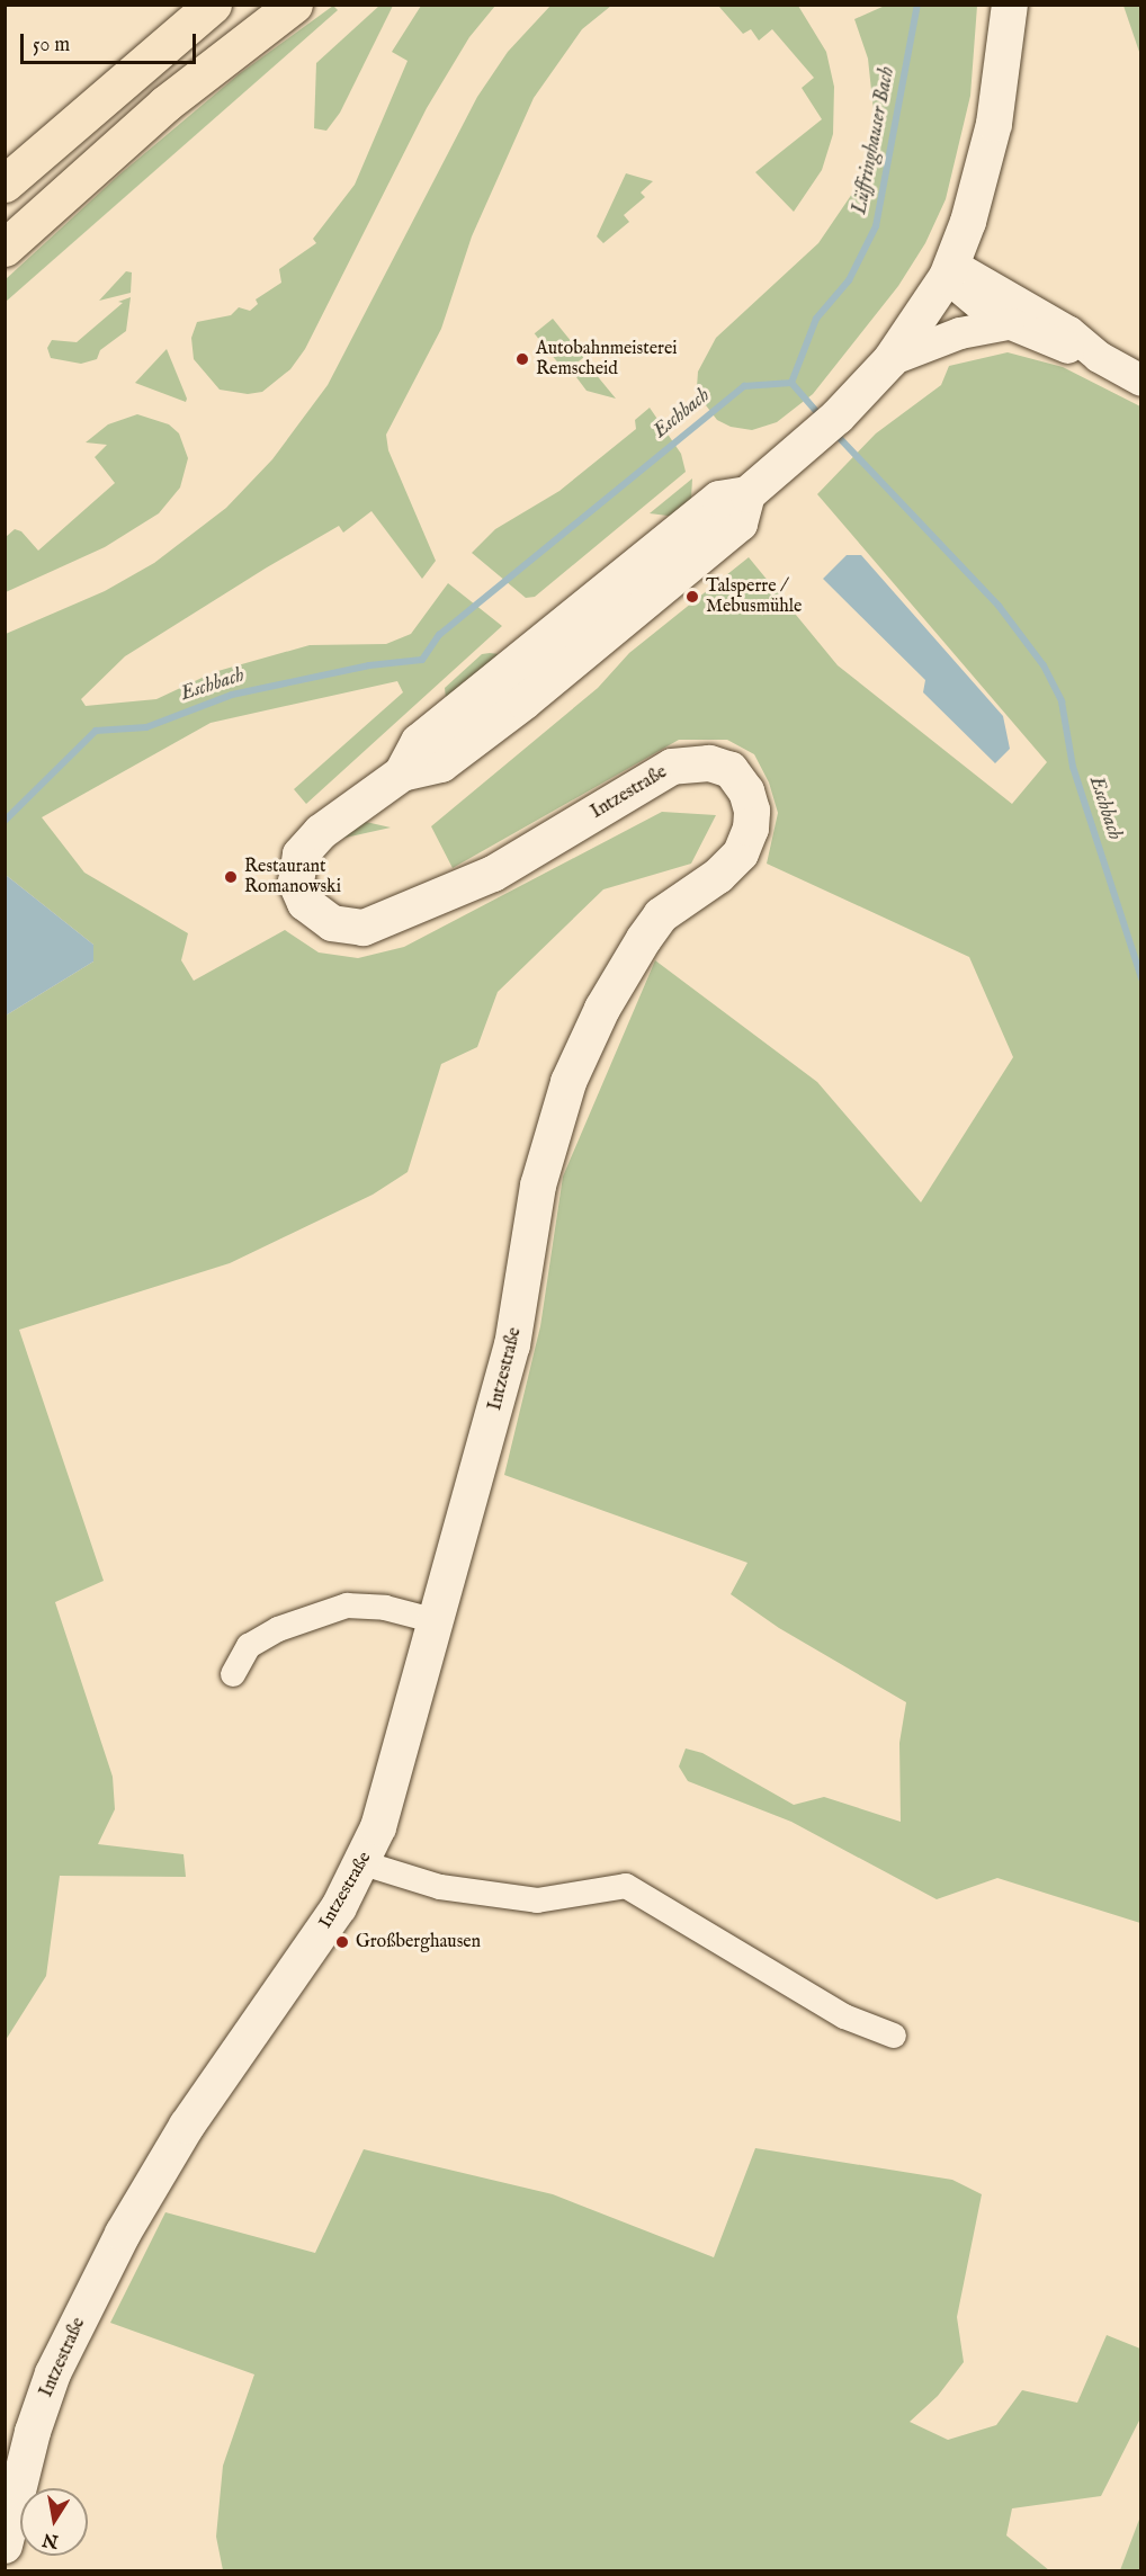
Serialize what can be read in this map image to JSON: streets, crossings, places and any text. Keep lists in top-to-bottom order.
{
  "streets": {
    "main road": ["Intzestraße"]
  },
  "water": ["Lüffringhauser Bach", "Eschbach"],
  "places": [
    "Autobahnmeisterei Remscheid",
    "Talsperre / Mebusmühle",
    "Restaurant Romanowski",
    "Großberghausen"
  ],
  "scale_bar": "50 m",
  "north": "bottom"
}
